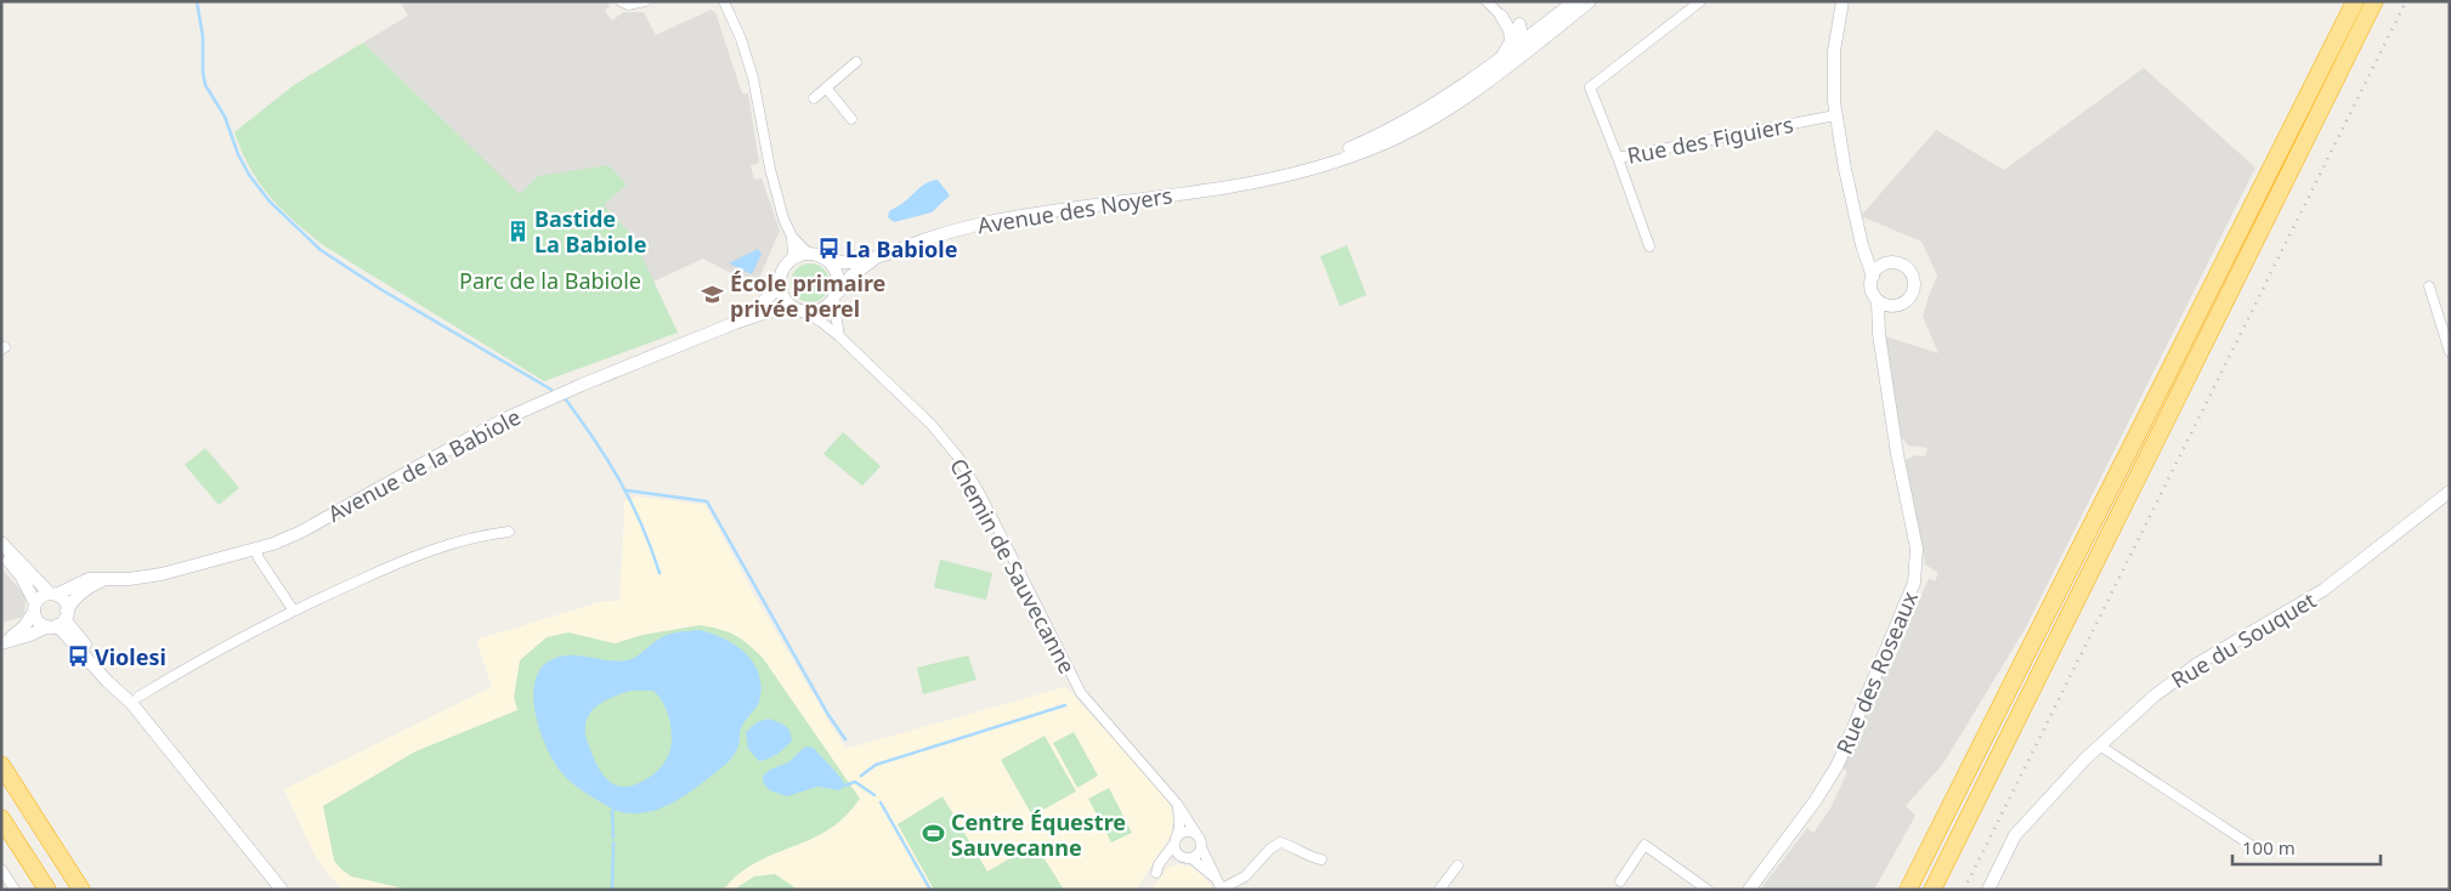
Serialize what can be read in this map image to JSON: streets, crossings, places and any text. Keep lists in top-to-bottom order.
{
  "streets": {
    "street": [
      "Rue des Figuiers",
      "Avenue des Noyers",
      "Avenue de la Babiole",
      "Chemin de Sauvecanne",
      "Rue du Souquet",
      "Rue des Roseaux"
    ]
  },
  "crossings": [
    ["Rue des Figuiers", "Rue des Roseaux"],
    ["Avenue des Noyers", "Avenue de la Babiole"],
    ["Avenue des Noyers", "Chemin de Sauvecanne"],
    ["Avenue de la Babiole", "Chemin de Sauvecanne"]
  ],
  "parks": ["Parc de la Babiole"],
  "places": {
    "building": ["Bastide La Babiole"],
    "bus stop": ["La Babiole", "Violesi"],
    "school or university": ["École primaire privée perel"],
    "sports": ["Centre Équestre Sauvecanne"]
  },
  "scale_bar": "100 m"
}
